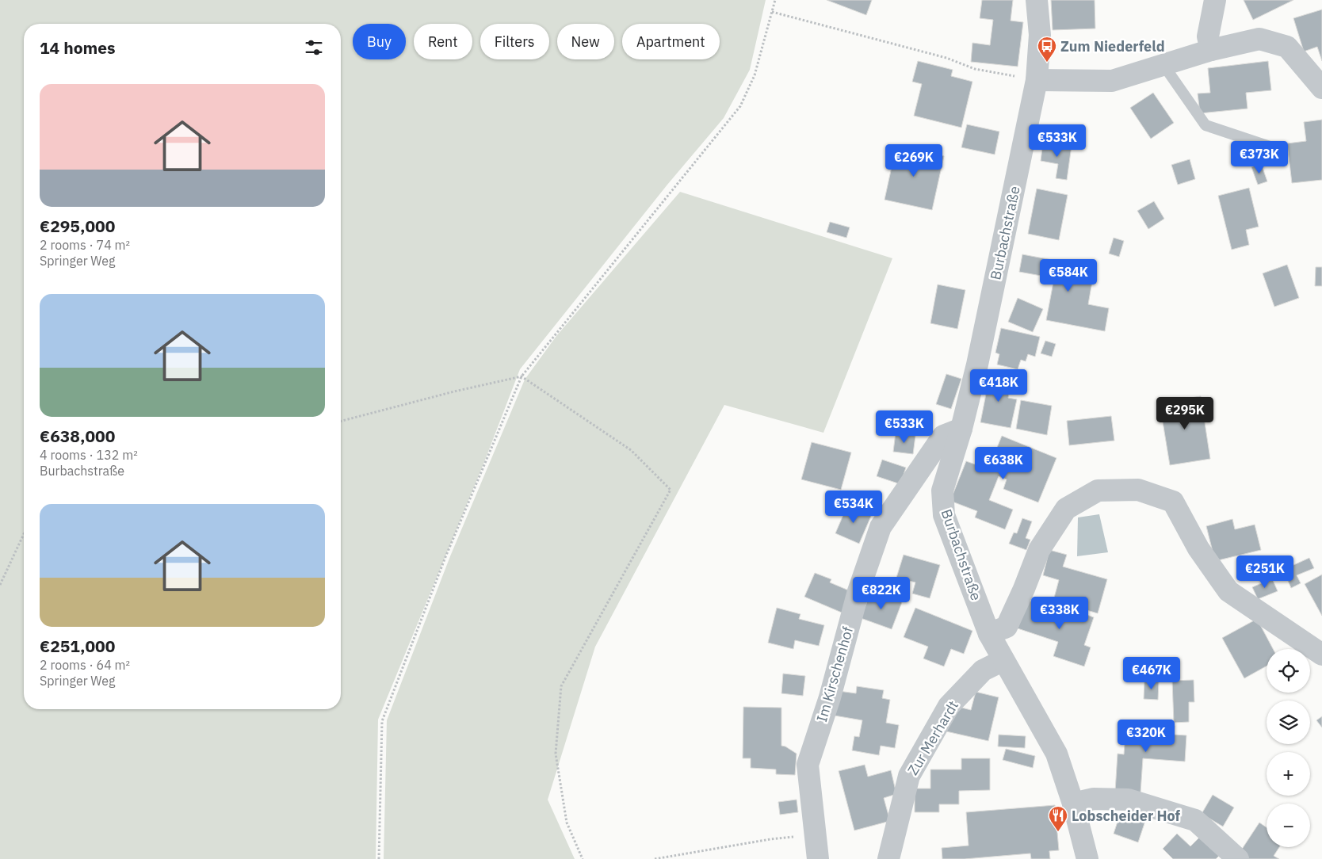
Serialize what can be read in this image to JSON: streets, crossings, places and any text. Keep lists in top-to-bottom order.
{
  "streets": {
    "street": ["Burbachstraße", "Im Kirschenhof", "Zur Merhardt"]
  },
  "crossings": [
    ["Burbachstraße", "Im Kirschenhof"],
    ["Burbachstraße", "Zur Merhardt"]
  ],
  "places": {
    "bus stop": ["Zum Niederfeld"],
    "restaurant": ["Lobscheider Hof"]
  },
  "page": {
    "chip": [
      "Buy",
      "Rent",
      "Filters",
      "New",
      "Apartment"
    ],
    "heading": "14 homes",
    "list": [
      {
        "name": "€295,000",
        "note": "2 rooms · 74 m² · Springer Weg"
      },
      {
        "name": "€638,000",
        "note": "4 rooms · 132 m² · Burbachstraße"
      },
      {
        "name": "€251,000",
        "note": "2 rooms · 64 m² · Springer Weg"
      }
    ],
    "price": [
      "€533K",
      "€373K",
      "€269K",
      "€584K",
      "€418K",
      "€295K",
      "€533K",
      "€638K",
      "€534K",
      "€251K",
      "€822K",
      "€338K",
      "€467K",
      "€320K"
    ],
    "map_buttons": ["+", "−"]
  }
}
